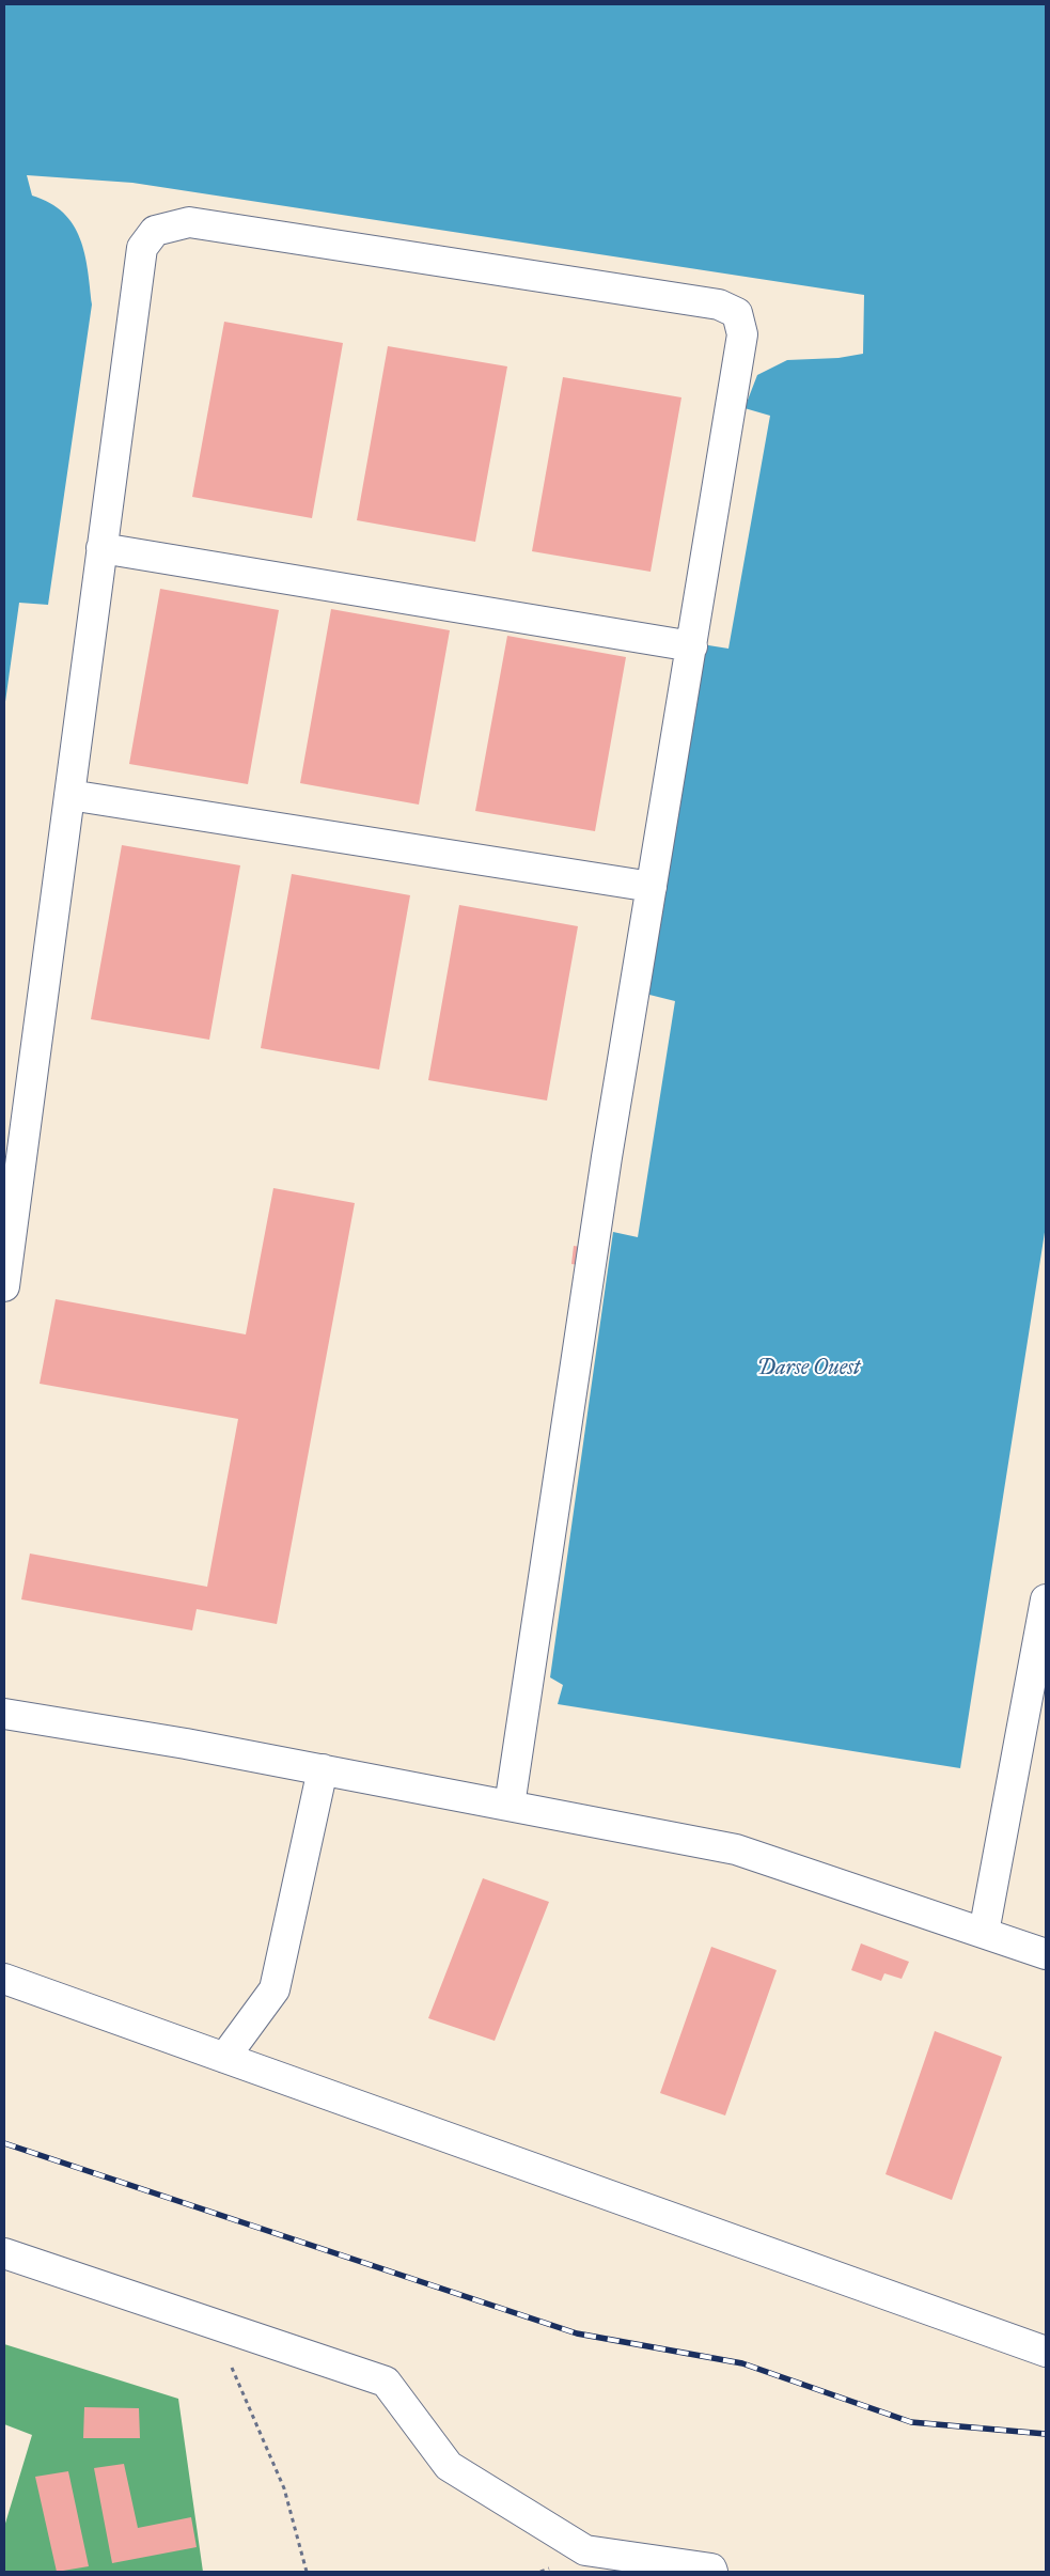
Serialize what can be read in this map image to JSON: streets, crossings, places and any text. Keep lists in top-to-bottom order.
{
  "water": ["Darse Ouest"]
}
